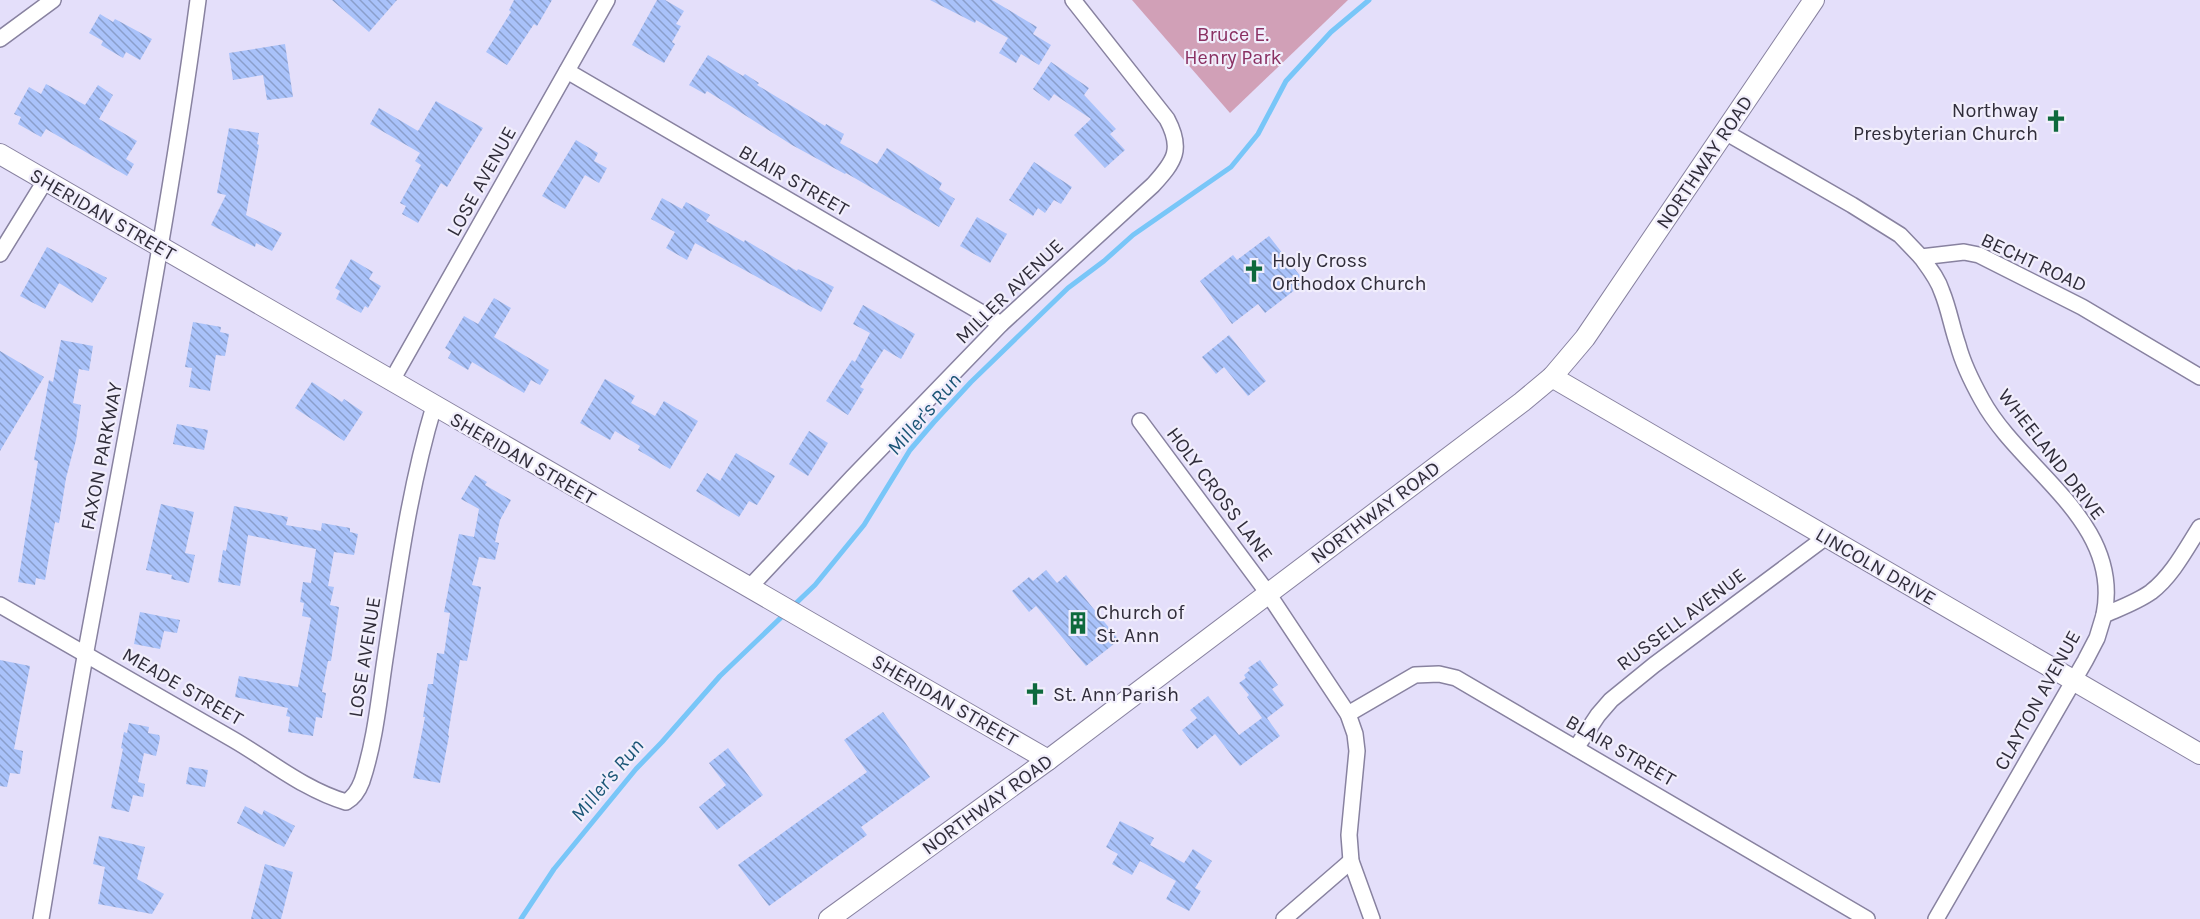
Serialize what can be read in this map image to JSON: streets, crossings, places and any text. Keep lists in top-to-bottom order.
{
  "streets": {
    "street": [
      "NORTHWAY ROAD",
      "BLAIR STREET",
      "LOSE AVENUE",
      "SHERIDAN STREET",
      "BECHT ROAD",
      "MILLER AVENUE",
      "WHEELAND DRIVE",
      "FAXON PARKWAY",
      "HOLY CROSS LANE",
      "LINCOLN DRIVE",
      "RUSSELL AVENUE",
      "MEADE STREET",
      "CLAYTON AVENUE"
    ]
  },
  "crossings": [
    ["NORTHWAY ROAD", "SHERIDAN STREET"],
    ["NORTHWAY ROAD", "HOLY CROSS LANE"],
    ["NORTHWAY ROAD", "LINCOLN DRIVE"],
    ["BLAIR STREET", "LOSE AVENUE"],
    ["BLAIR STREET", "MILLER AVENUE"],
    ["BLAIR STREET", "RUSSELL AVENUE"],
    ["LOSE AVENUE", "SHERIDAN STREET"],
    ["LOSE AVENUE", "MEADE STREET"],
    ["SHERIDAN STREET", "MILLER AVENUE"],
    ["SHERIDAN STREET", "FAXON PARKWAY"],
    ["BECHT ROAD", "WHEELAND DRIVE"],
    ["WHEELAND DRIVE", "CLAYTON AVENUE"],
    ["FAXON PARKWAY", "MEADE STREET"],
    ["LINCOLN DRIVE", "RUSSELL AVENUE"],
    ["LINCOLN DRIVE", "CLAYTON AVENUE"]
  ],
  "water": ["Miller's Run"],
  "parks": ["Bruce E. Henry Park"],
  "places": {
    "church": ["Northway Presbyterian Church", "Holy Cross Orthodox Church", "St. Ann Parish"],
    "building": ["Church of St. Ann"]
  }
}
